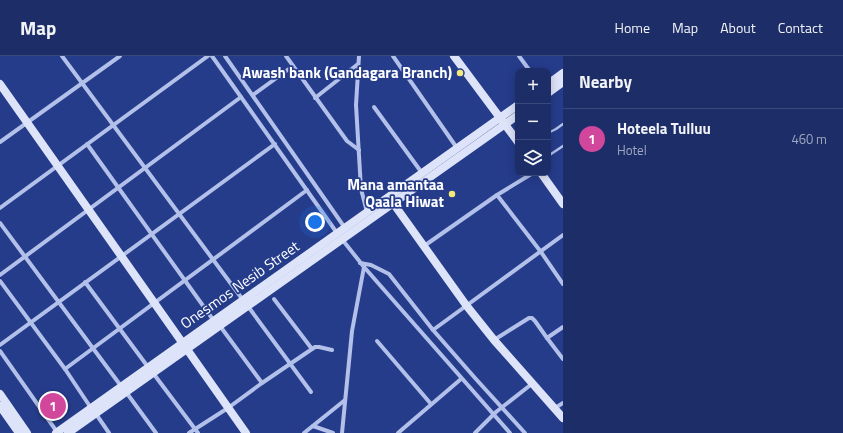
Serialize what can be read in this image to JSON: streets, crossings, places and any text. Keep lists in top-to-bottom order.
{
  "streets": {
    "street": ["Onesmos Nesib Street"]
  },
  "places": ["Awash bank (Gandagara Branch)", "Mana amantaa Qaala Hiwat"],
  "page": {
    "header": "Map",
    "nav": [
      "Home",
      "Map",
      "About",
      "Contact"
    ],
    "heading": "Nearby",
    "map_buttons": ["+", "−"],
    "list": [
      {
        "mark": "1",
        "name": "Hoteela Tulluu",
        "note": "Hotel",
        "value": "460 m"
      }
    ],
    "pins": "1"
  }
}
